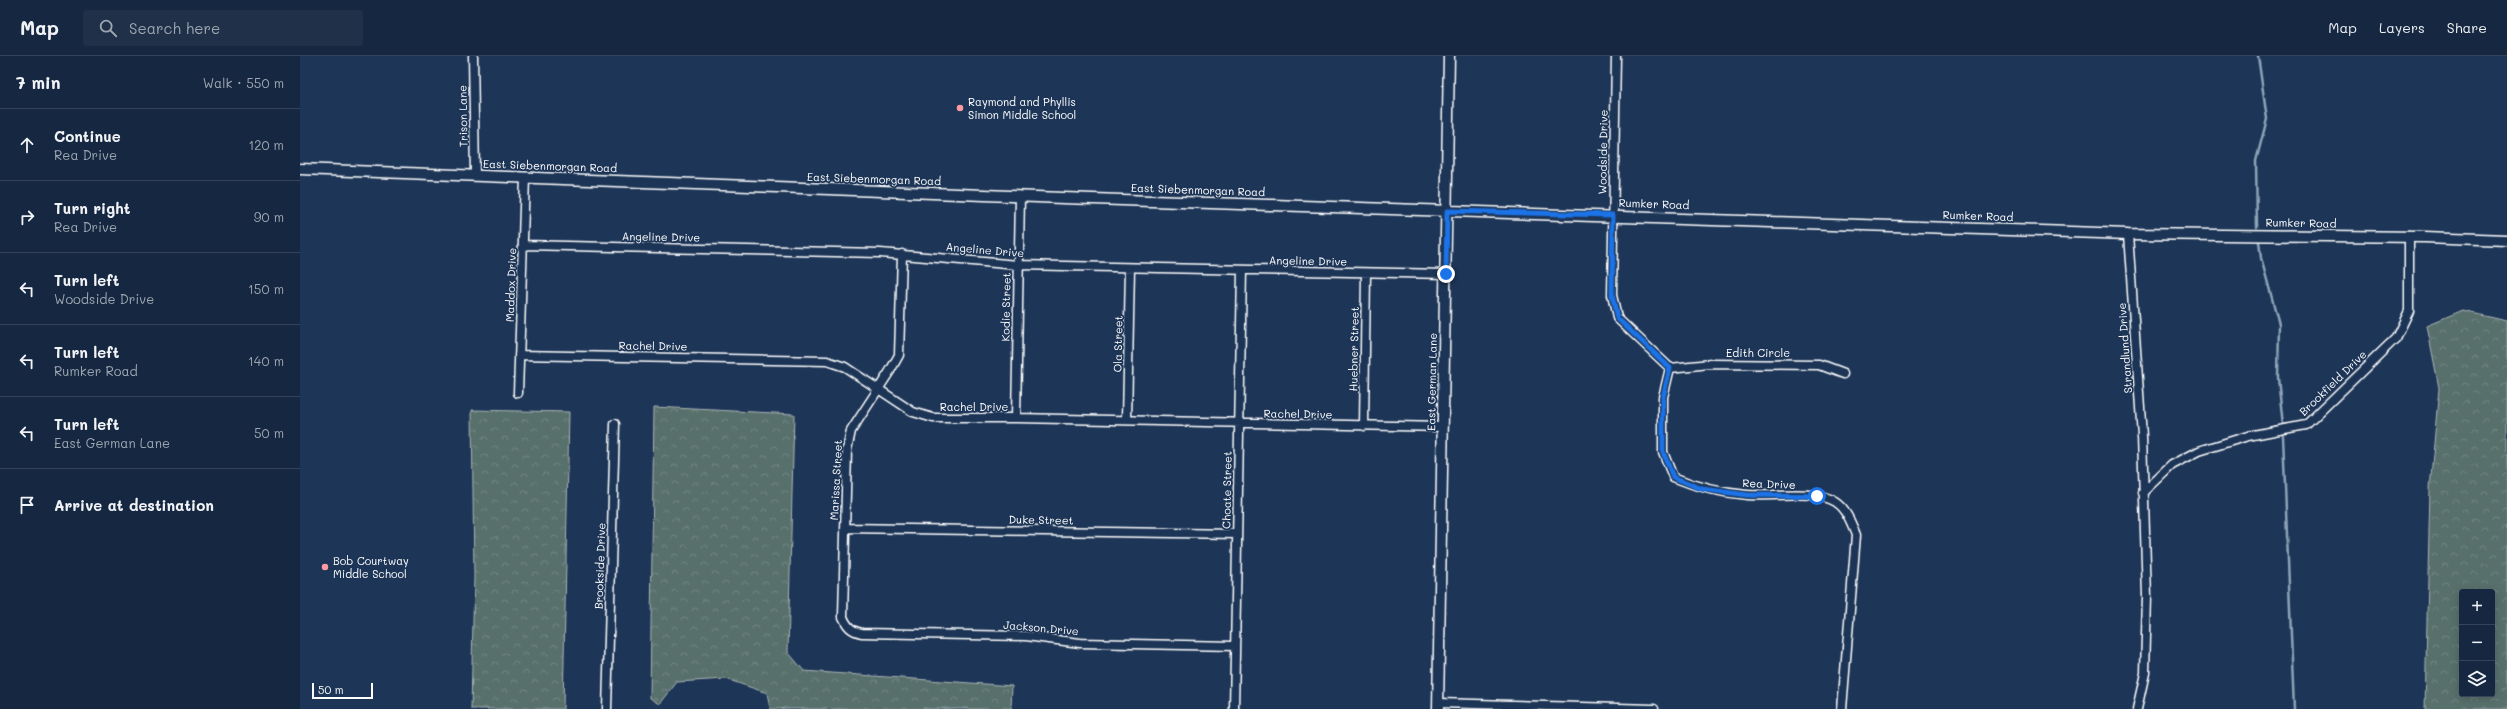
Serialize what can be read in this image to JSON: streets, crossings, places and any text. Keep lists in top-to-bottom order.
{
  "streets": {
    "street": [
      "Trison Lane",
      "Woodside Drive",
      "East Siebenmorgan Road",
      "Rumker Road",
      "Angeline Drive",
      "Maddox Drive",
      "Kodie Street",
      "Ola Street",
      "Rachel Drive",
      "Strandlund Drive",
      "Huebner Street",
      "Edith Circle",
      "East German Lane",
      "Brookfield Drive",
      "Marissa Street",
      "Rea Drive",
      "Choate Street",
      "Duke Street",
      "Brookside Drive",
      "Jackson Drive"
    ]
  },
  "crossings": [
    ["Trison Lane", "East Siebenmorgan Road"],
    ["Woodside Drive", "Rumker Road"],
    ["Woodside Drive", "Edith Circle"],
    ["Woodside Drive", "Rea Drive"],
    ["East Siebenmorgan Road", "Rumker Road"],
    ["East Siebenmorgan Road", "Maddox Drive"],
    ["East Siebenmorgan Road", "Kodie Street"],
    ["East Siebenmorgan Road", "East German Lane"],
    ["Rumker Road", "Strandlund Drive"],
    ["Rumker Road", "East German Lane"],
    ["Rumker Road", "Brookfield Drive"],
    ["Angeline Drive", "Maddox Drive"],
    ["Angeline Drive", "Kodie Street"],
    ["Angeline Drive", "Ola Street"],
    ["Angeline Drive", "Huebner Street"],
    ["Angeline Drive", "East German Lane"],
    ["Angeline Drive", "Marissa Street"],
    ["Angeline Drive", "Choate Street"],
    ["Maddox Drive", "Rachel Drive"],
    ["Kodie Street", "Rachel Drive"],
    ["Ola Street", "Rachel Drive"],
    ["Rachel Drive", "Huebner Street"],
    ["Rachel Drive", "East German Lane"],
    ["Rachel Drive", "Marissa Street"],
    ["Rachel Drive", "Choate Street"],
    ["Strandlund Drive", "Brookfield Drive"],
    ["Edith Circle", "Rea Drive"],
    ["Marissa Street", "Duke Street"],
    ["Marissa Street", "Jackson Drive"],
    ["Choate Street", "Duke Street"],
    ["Choate Street", "Jackson Drive"]
  ],
  "places": ["Raymond and Phyllis Simon Middle School", "Bob Courtway Middle School"],
  "scale_bar": "50 m",
  "page": {
    "header": "Map",
    "search": "Search here",
    "nav": ["Map", "Layers", "Share"],
    "heading": ["7 min", "Walk · 550 m"],
    "list": [
      ["Continue", "Rea Drive", "120 m"],
      ["Turn right", "Rea Drive", "90 m"],
      ["Turn left", "Woodside Drive", "150 m"],
      ["Turn left", "Rumker Road", "140 m"],
      ["Turn left", "East German Lane", "50 m"],
      "Arrive at destination"
    ],
    "map_buttons": ["+", "−"],
    "scale": "50 m"
  }
}
